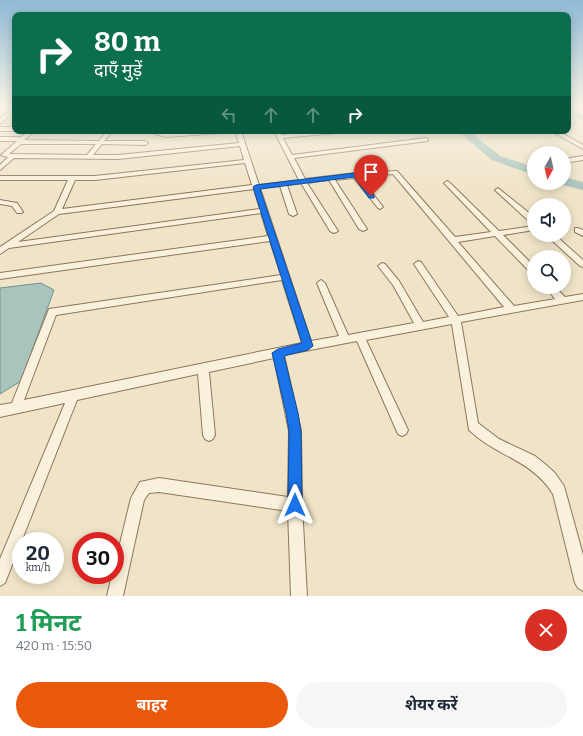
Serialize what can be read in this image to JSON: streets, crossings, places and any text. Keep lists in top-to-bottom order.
{
  "north": "bottom",
  "page": {
    "turn": ["80 m", "दाएँ मुड़ें"],
    "speed": "20 km/h",
    "limit": "30",
    "heading": ["1 मिनट", "420 m · 15:50"],
    "buttons": ["बाहर", "शेयर करें"]
  }
}
